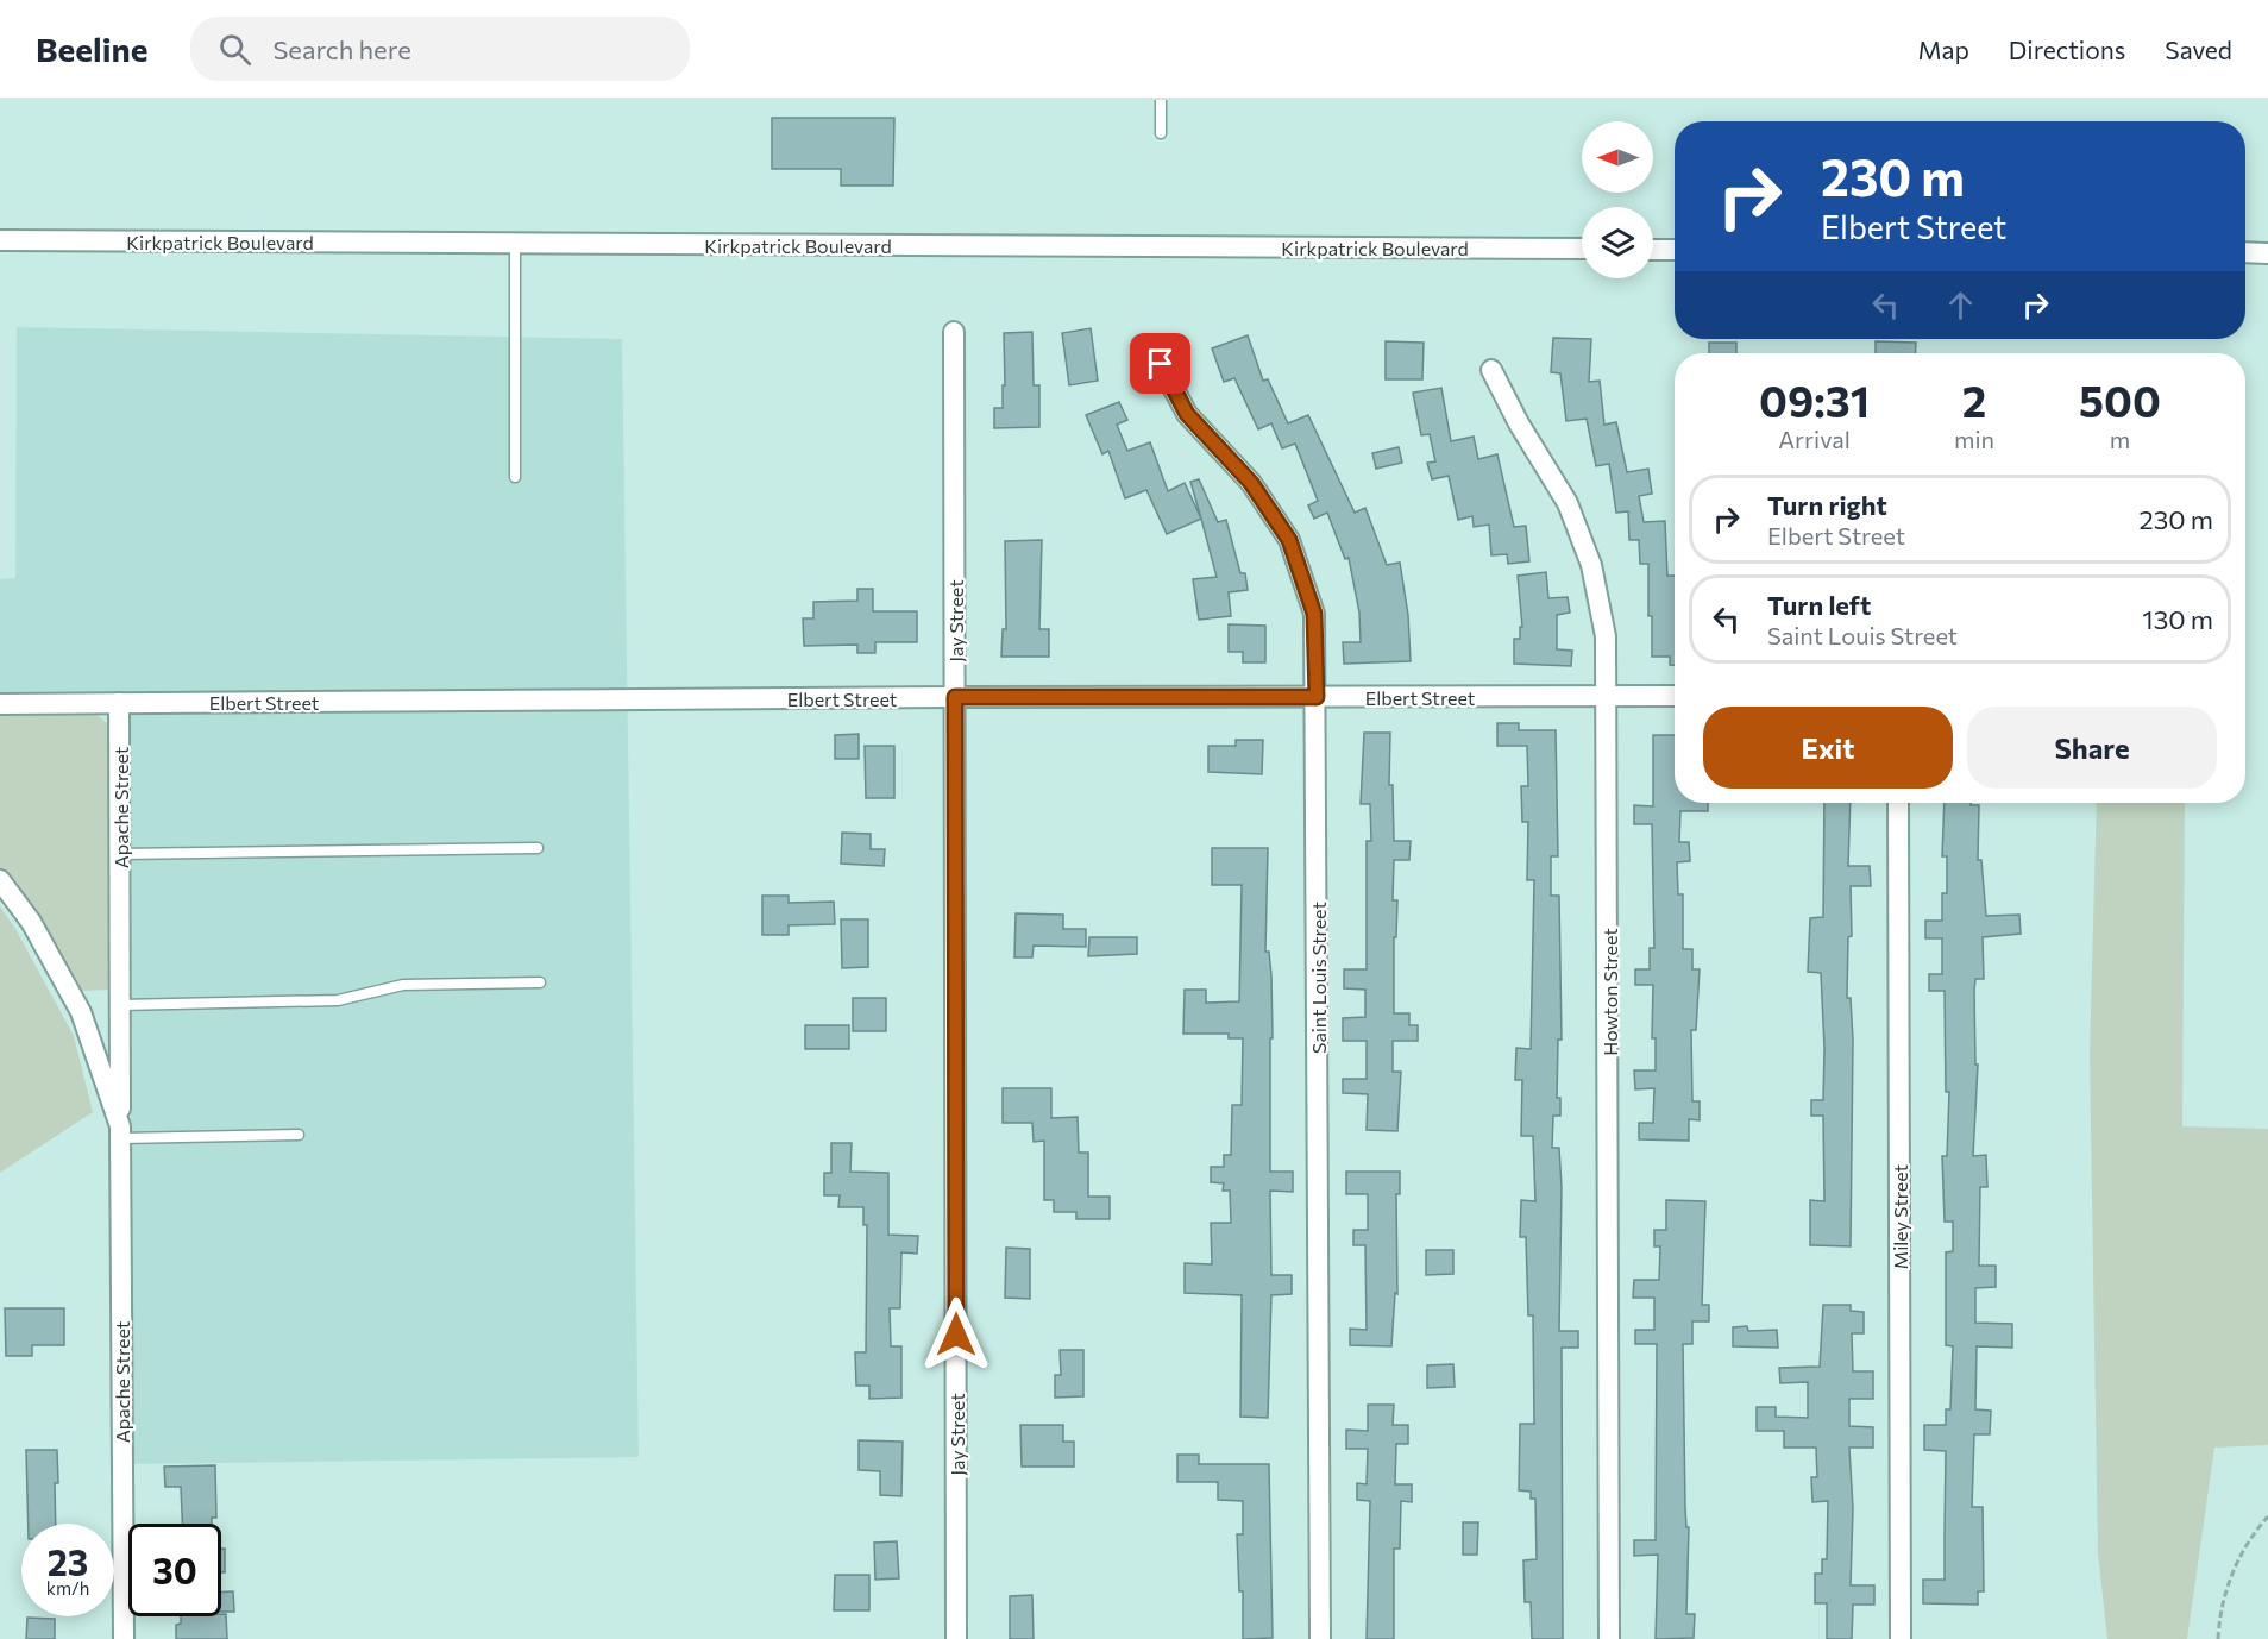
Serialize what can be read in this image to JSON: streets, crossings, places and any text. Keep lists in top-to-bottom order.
{
  "streets": {
    "street": [
      "Kirkpatrick Boulevard",
      "Jay Street",
      "Elbert Street",
      "Apache Street",
      "Saint Louis Street",
      "Howton Street",
      "Miley Street"
    ]
  },
  "crossings": [
    ["Jay Street", "Elbert Street"],
    ["Elbert Street", "Apache Street"],
    ["Elbert Street", "Saint Louis Street"],
    ["Elbert Street", "Howton Street"]
  ],
  "north": "left",
  "page": {
    "header": "Beeline",
    "search": "Search here",
    "nav": ["Map", "Directions", "Saved"],
    "turn": ["230 m", "Elbert Street"],
    "eta": [
      "09:31",
      "Arrival",
      "2",
      "min",
      "500",
      "m"
    ],
    "list": [
      {
        "name": "Turn right",
        "note": "Elbert Street",
        "value": "230 m"
      },
      {
        "name": "Turn left",
        "note": "Saint Louis Street",
        "value": "130 m"
      }
    ],
    "buttons": ["Exit", "Share"],
    "speed": "23 km/h",
    "limit": "30"
  }
}
